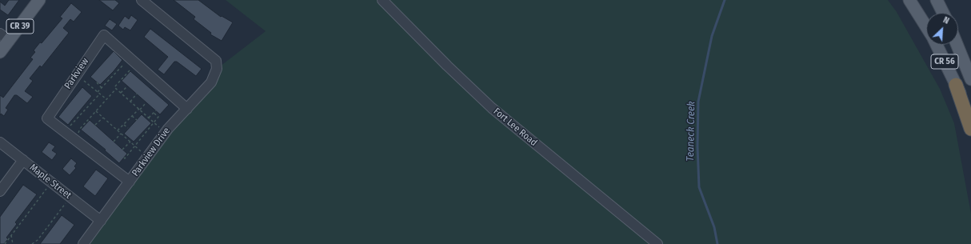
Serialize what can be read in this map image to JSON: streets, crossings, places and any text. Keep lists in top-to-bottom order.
{
  "streets": {
    "main road": ["CR 39", "CR 56"],
    "street": [
      "Parkview",
      "Fort Lee Road",
      "Parkview Drive",
      "Maple Street"
    ]
  },
  "crossings": [
    ["Parkview", "Parkview Drive"],
    ["Parkview Drive", "Maple Street"]
  ],
  "water": ["Teaneck Creek"],
  "north": "top right"
}
